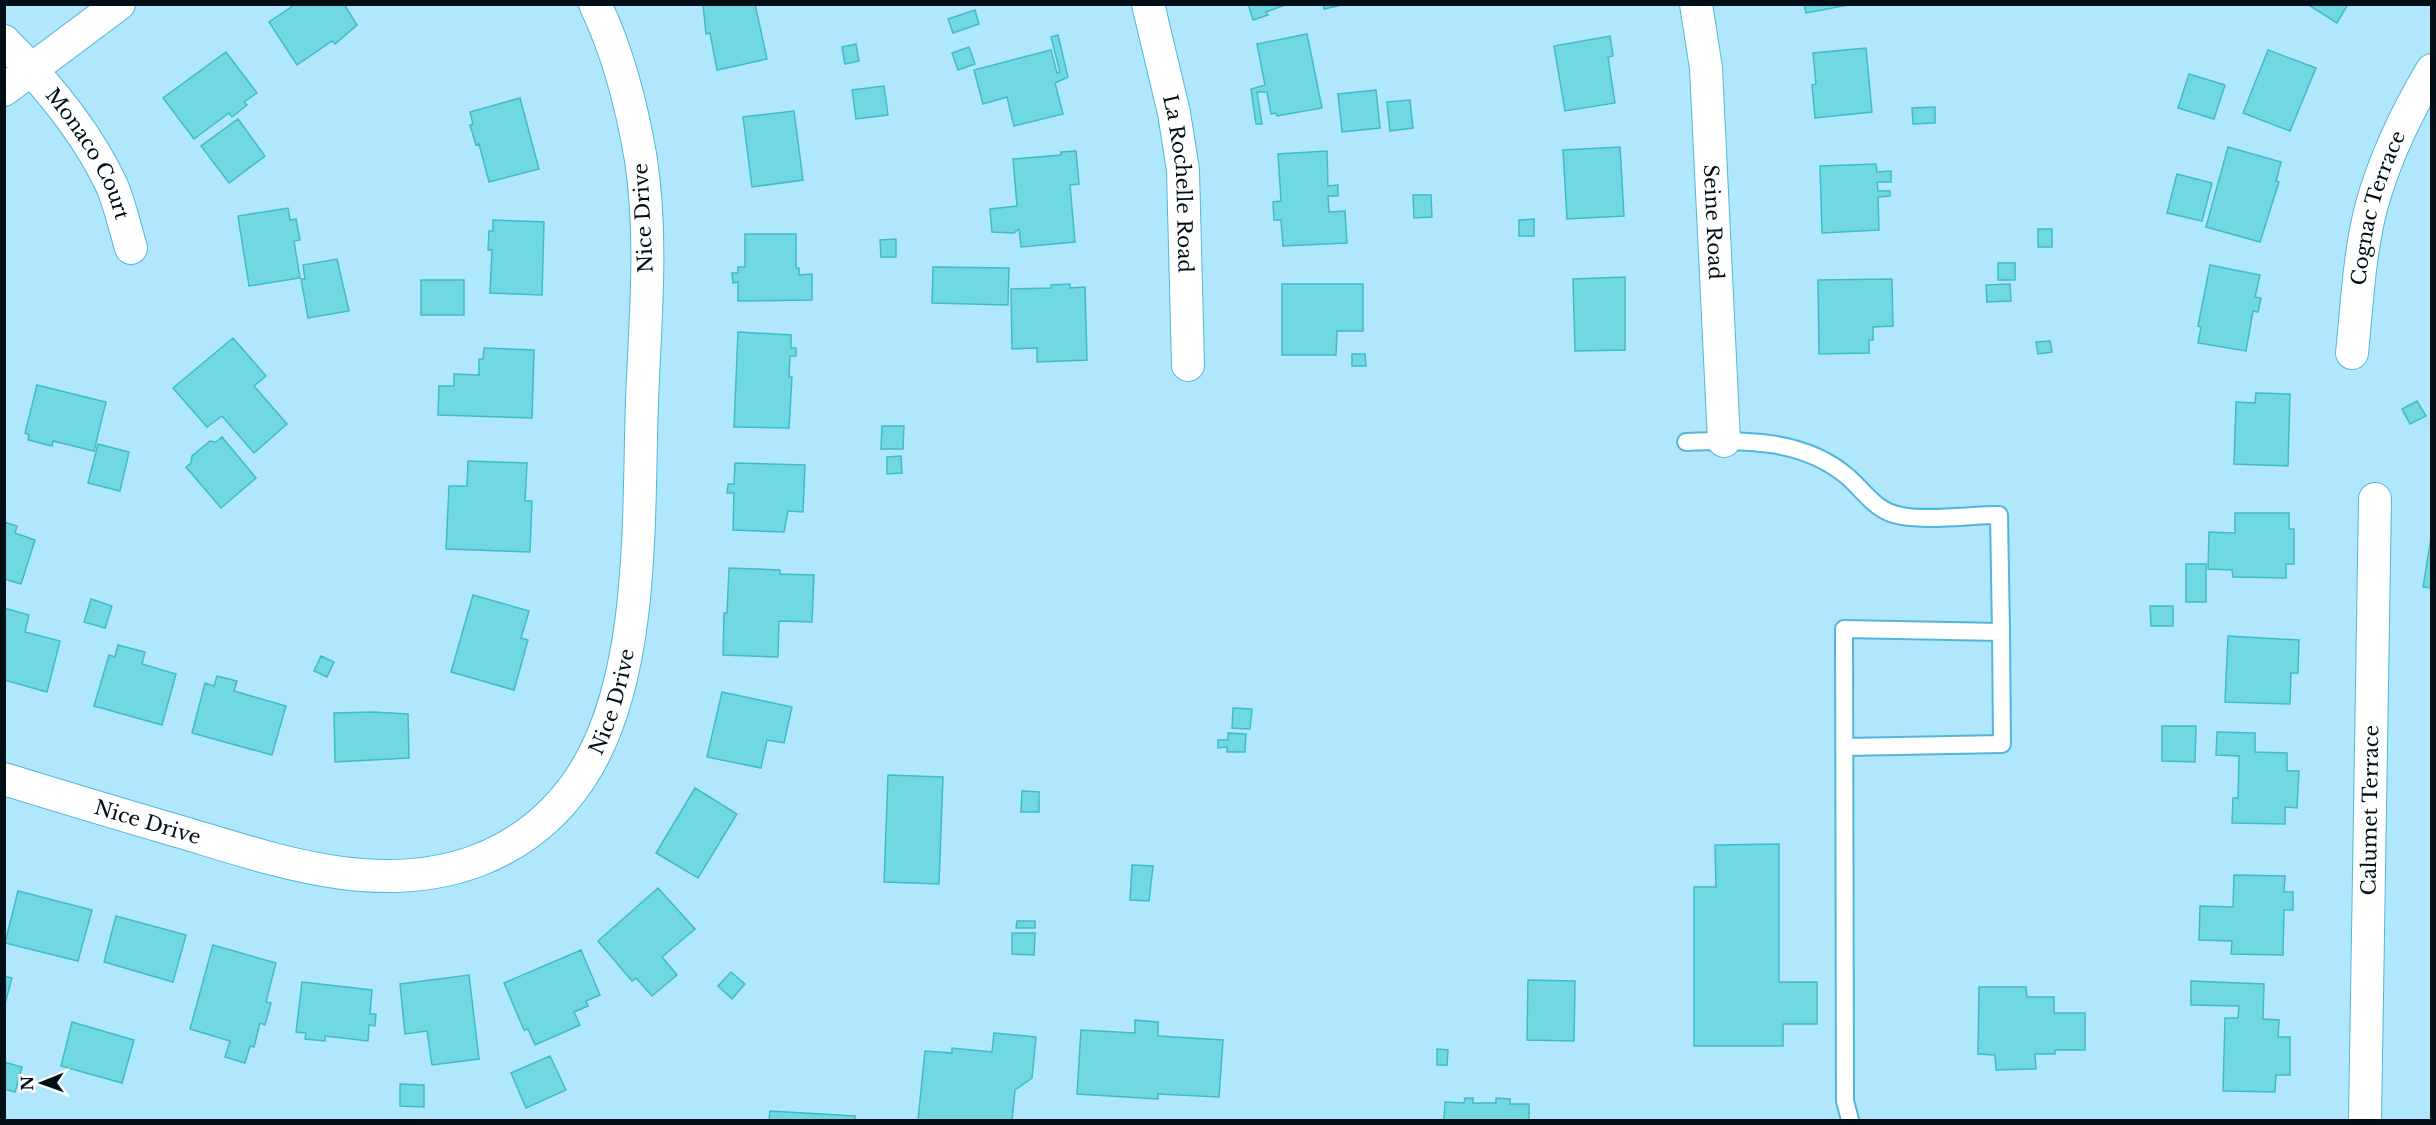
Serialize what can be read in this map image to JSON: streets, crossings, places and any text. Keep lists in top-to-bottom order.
{
  "streets": {
    "street": [
      "Monaco Court",
      "La Rochelle Road",
      "Cognac Terrace",
      "Nice Drive",
      "Seine Road",
      "Calumet Terrace"
    ]
  },
  "north": "left"
}
